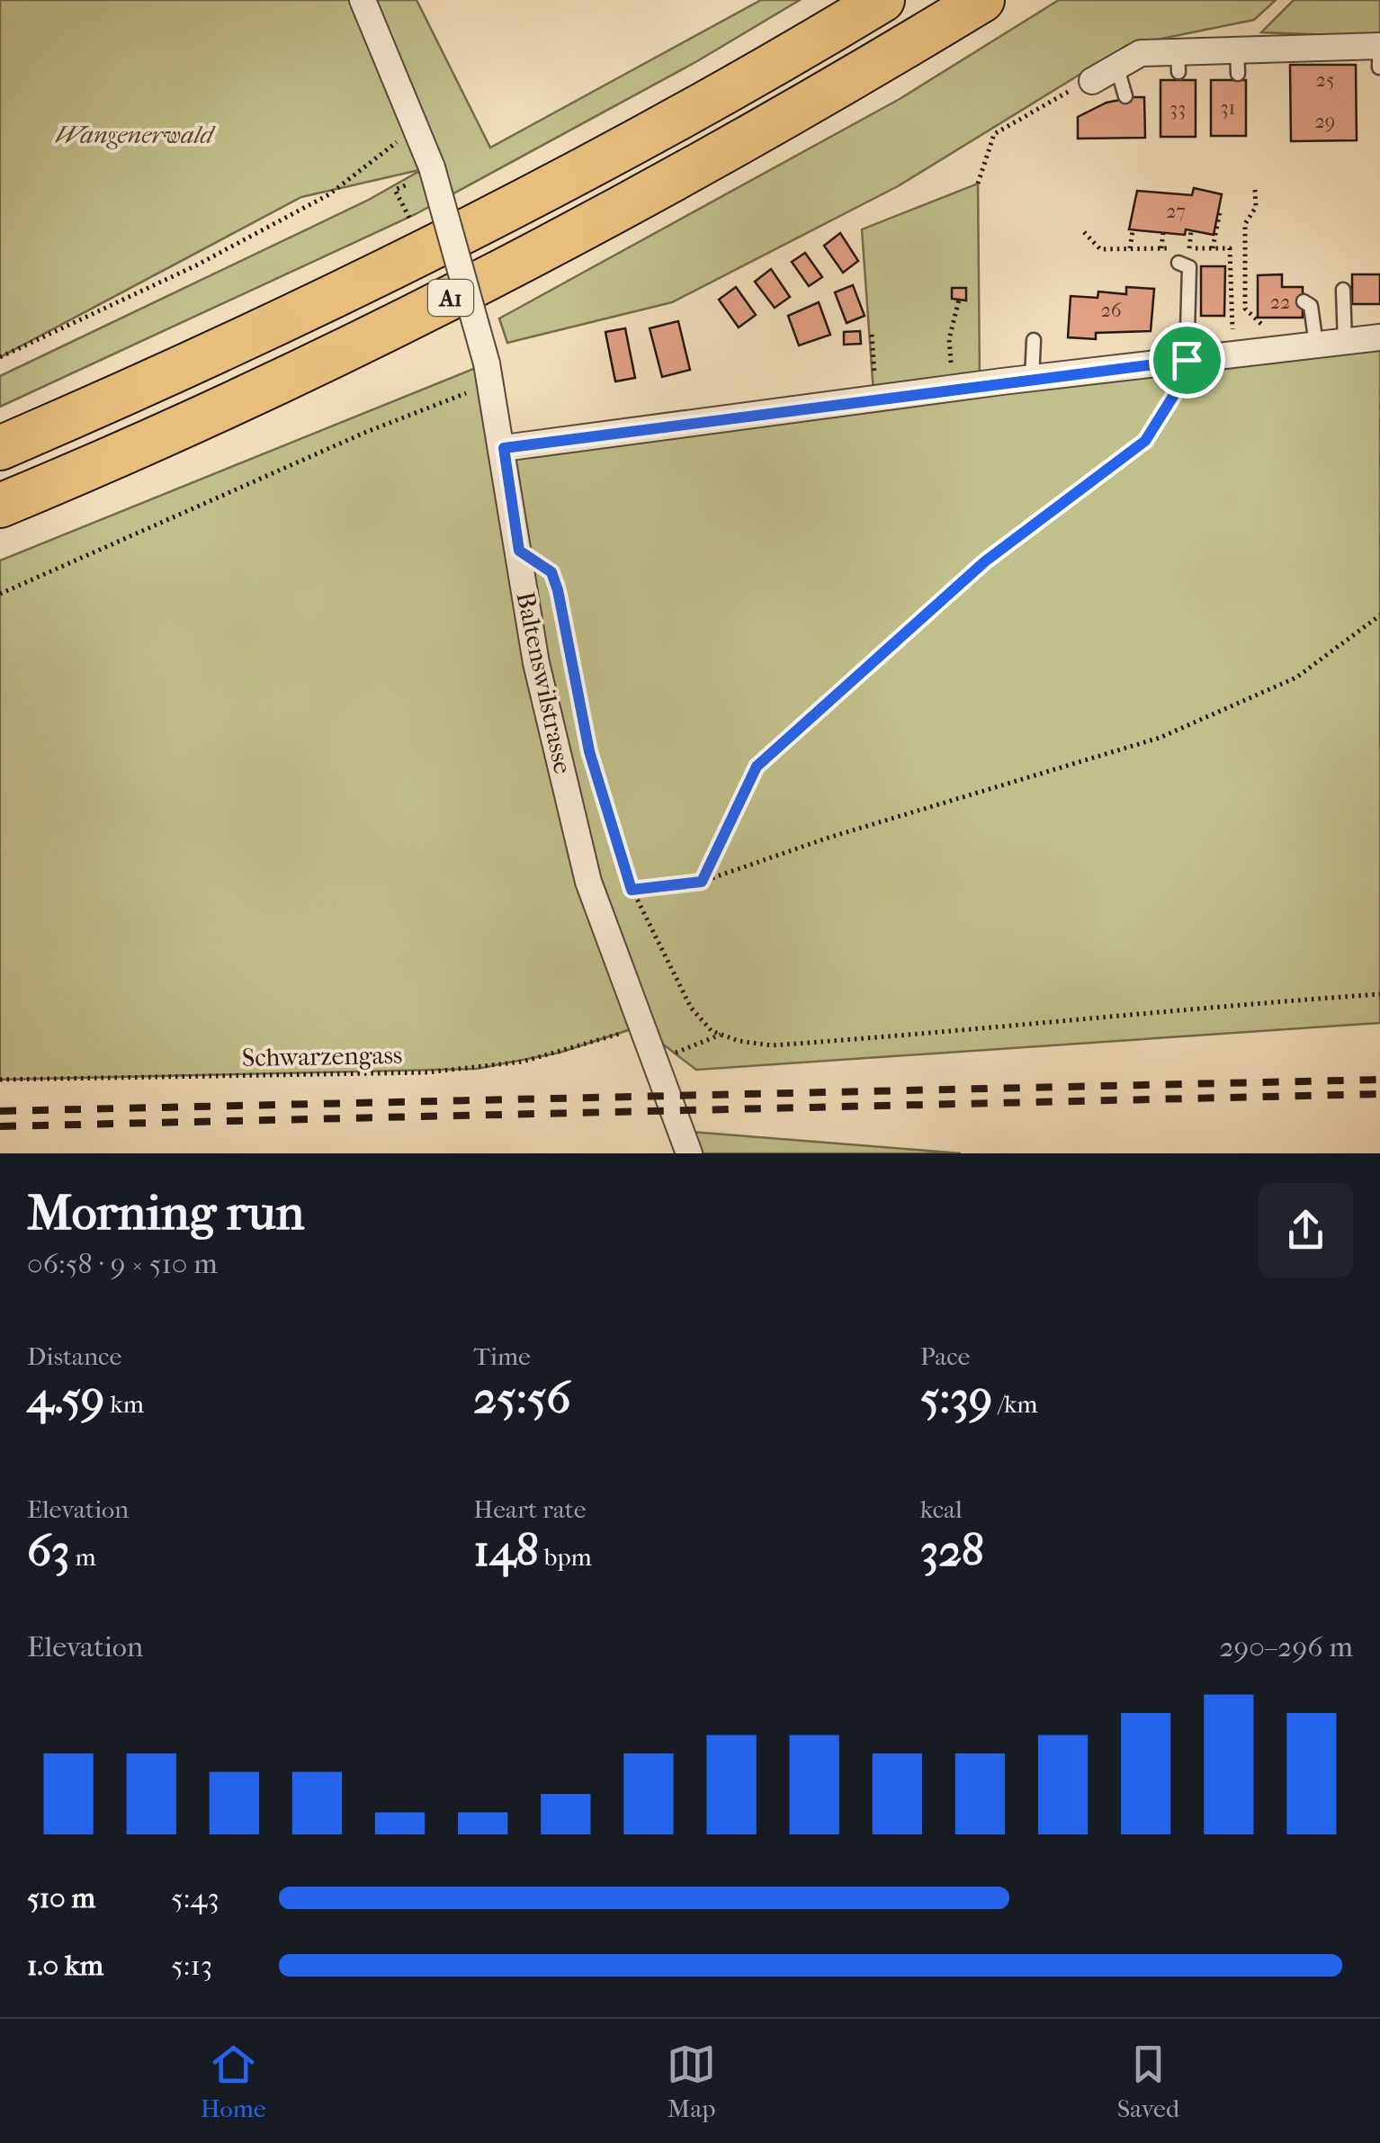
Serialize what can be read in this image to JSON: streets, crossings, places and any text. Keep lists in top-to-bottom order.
{
  "streets": {
    "highway": ["A1"],
    "street": ["Baltenswilstrasse"],
    "path": ["Schwarzengass"]
  },
  "crossings": [
    ["Baltenswilstrasse", "Schwarzengass"]
  ],
  "parks": ["Wangenerwald"],
  "house_numbers": [
    "25",
    "31",
    "33",
    "29",
    "27",
    "22",
    "26"
  ],
  "page": {
    "heading": ["Morning run", "06:58 · 9 × 510 m"],
    "stats": [
      ["Distance", "4.59 km"],
      ["Time", "25:56"],
      ["Pace", "5:39 /km"],
      ["Elevation", "63 m"],
      ["Heart rate", "148 bpm"],
      ["kcal", "328"]
    ],
    "chart": ["Elevation", "290–296 m"],
    "list": [
      {
        "name": "510 m",
        "note": "5:43"
      },
      {
        "name": "1.0 km",
        "note": "5:13"
      }
    ],
    "tabs": ["Home", "Map", "Saved"]
  }
}
